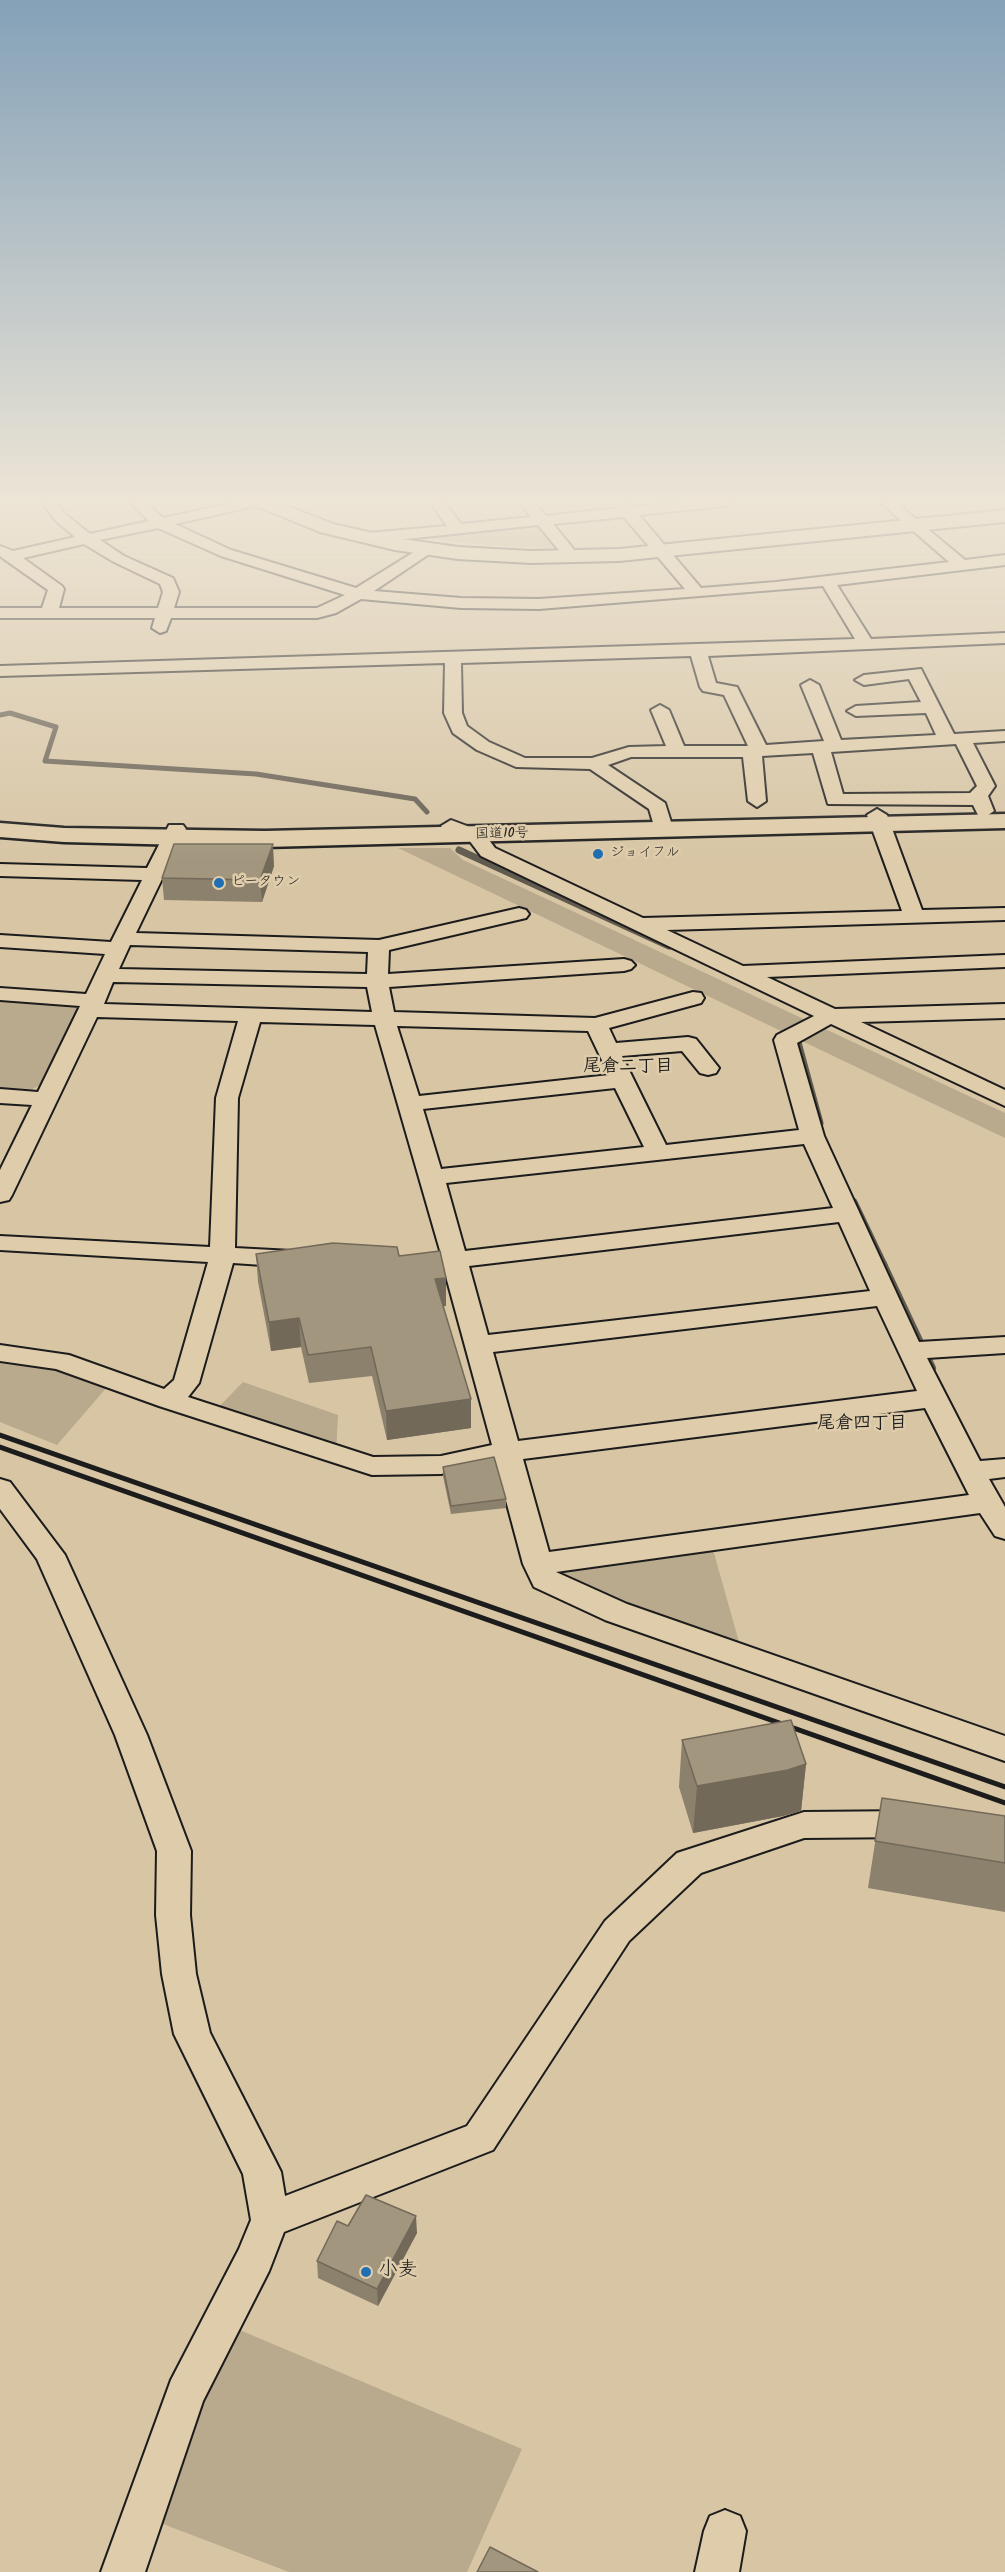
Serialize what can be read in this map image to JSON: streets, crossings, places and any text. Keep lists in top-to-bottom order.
{
  "streets": {
    "highway": ["国道10号"]
  },
  "districts": ["尾倉二丁目", "尾倉四丁目"],
  "places": ["ジョイフル", "ピータウン", "小麦"]
}
